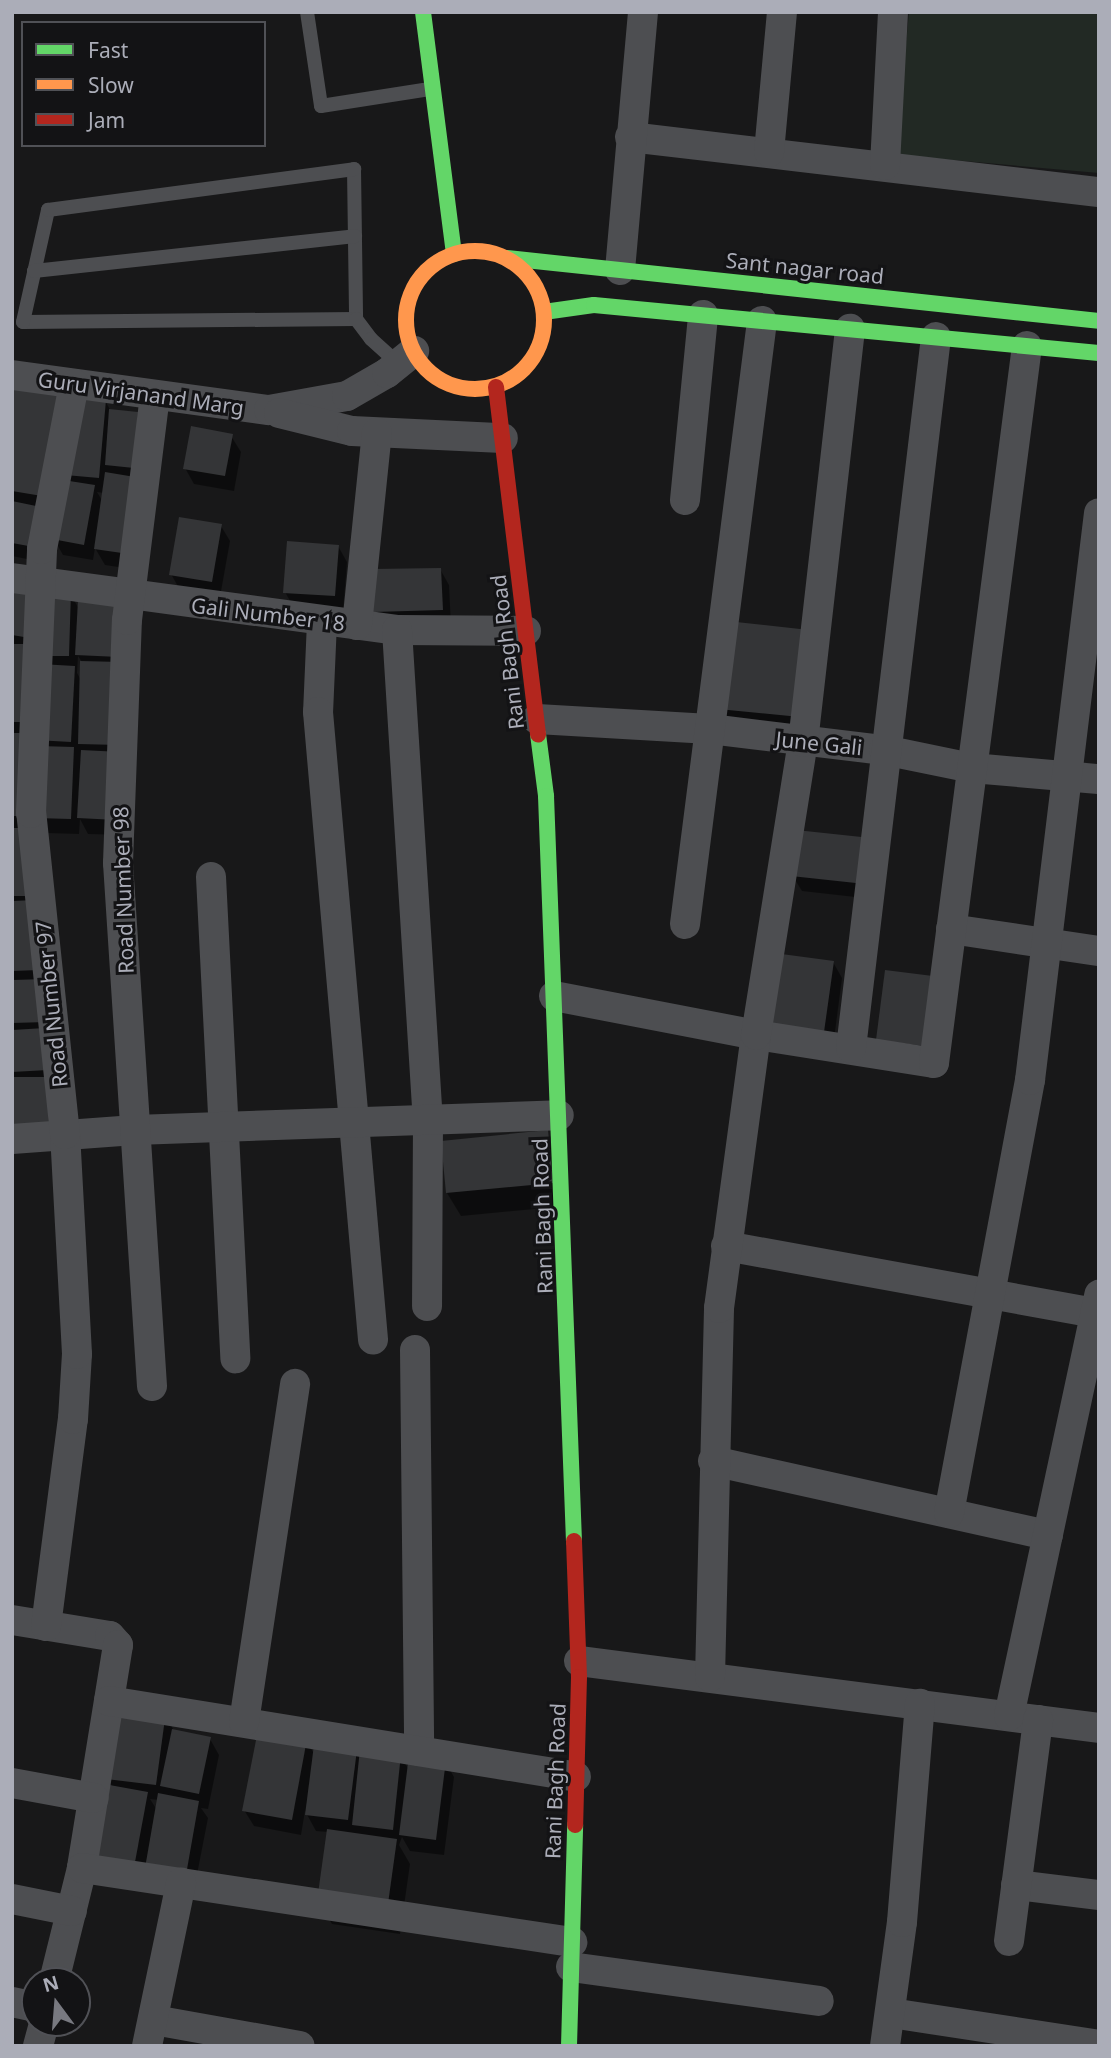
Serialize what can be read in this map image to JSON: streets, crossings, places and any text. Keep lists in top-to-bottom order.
{
  "streets": {
    "street": [
      "Sant nagar road",
      "Guru Virjanand Marg",
      "Gali Number 18",
      "Rani Bagh Road",
      "June Gali",
      "Road Number 98",
      "Road Number 97"
    ]
  },
  "crossings": [
    ["Sant nagar road", "Guru Virjanand Marg"],
    ["Sant nagar road", "Rani Bagh Road"],
    ["Guru Virjanand Marg", "Rani Bagh Road"],
    ["Guru Virjanand Marg", "Road Number 98"],
    ["Guru Virjanand Marg", "Road Number 97"],
    ["Gali Number 18", "Rani Bagh Road"],
    ["Gali Number 18", "Road Number 98"],
    ["Gali Number 18", "Road Number 97"],
    ["Rani Bagh Road", "June Gali"]
  ],
  "legend": ["Fast", "Slow", "Jam"],
  "north": "top"
}
